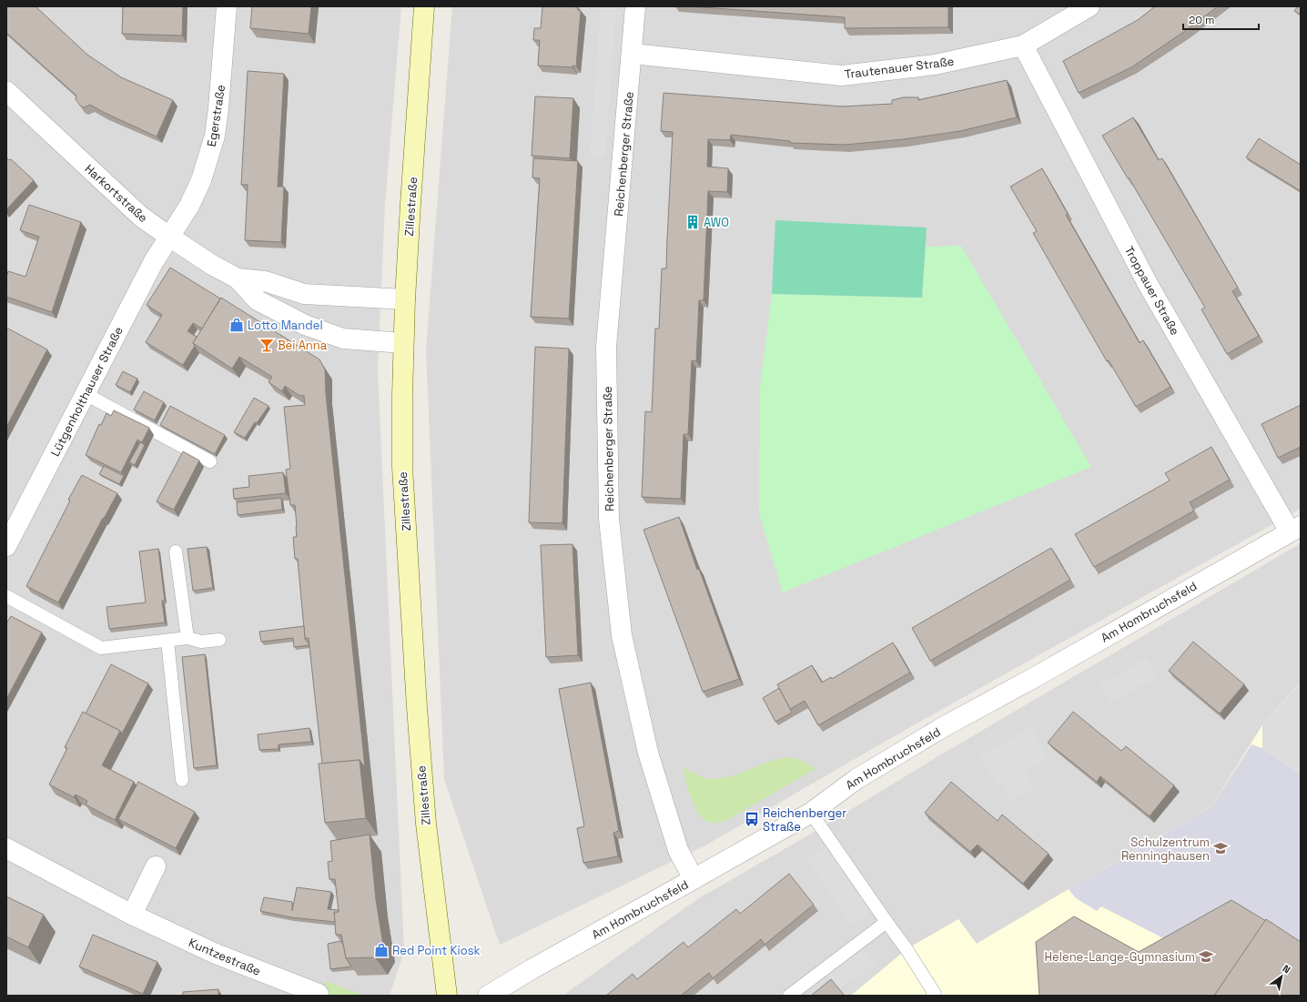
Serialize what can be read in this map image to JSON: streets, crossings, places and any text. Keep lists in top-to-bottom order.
{
  "streets": {
    "main road": ["Zillestraße"],
    "street": [
      "Trautenauer Straße",
      "Egerstraße",
      "Reichenberger Straße",
      "Harkortstraße",
      "Troppauer Straße",
      "Lütgenholthauser Straße",
      "Am Hombruchsfeld",
      "Kuntzestraße"
    ]
  },
  "crossings": [
    ["Trautenauer Straße", "Reichenberger Straße"],
    ["Trautenauer Straße", "Troppauer Straße"],
    ["Egerstraße", "Harkortstraße"],
    ["Egerstraße", "Lütgenholthauser Straße"],
    ["Reichenberger Straße", "Am Hombruchsfeld"],
    ["Harkortstraße", "Zillestraße"],
    ["Harkortstraße", "Lütgenholthauser Straße"],
    ["Troppauer Straße", "Am Hombruchsfeld"]
  ],
  "places": {
    "building": ["AWO"],
    "shop": ["Lotto Mandel", "Red Point Kiosk"],
    "bar": ["Bei Anna"],
    "bus stop": ["Reichenberger Straße"],
    "school or university": ["Schulzentrum Renninghausen", "Helene-Lange-Gymnasium"]
  },
  "scale_bar": "20 m",
  "north": "top right"
}
